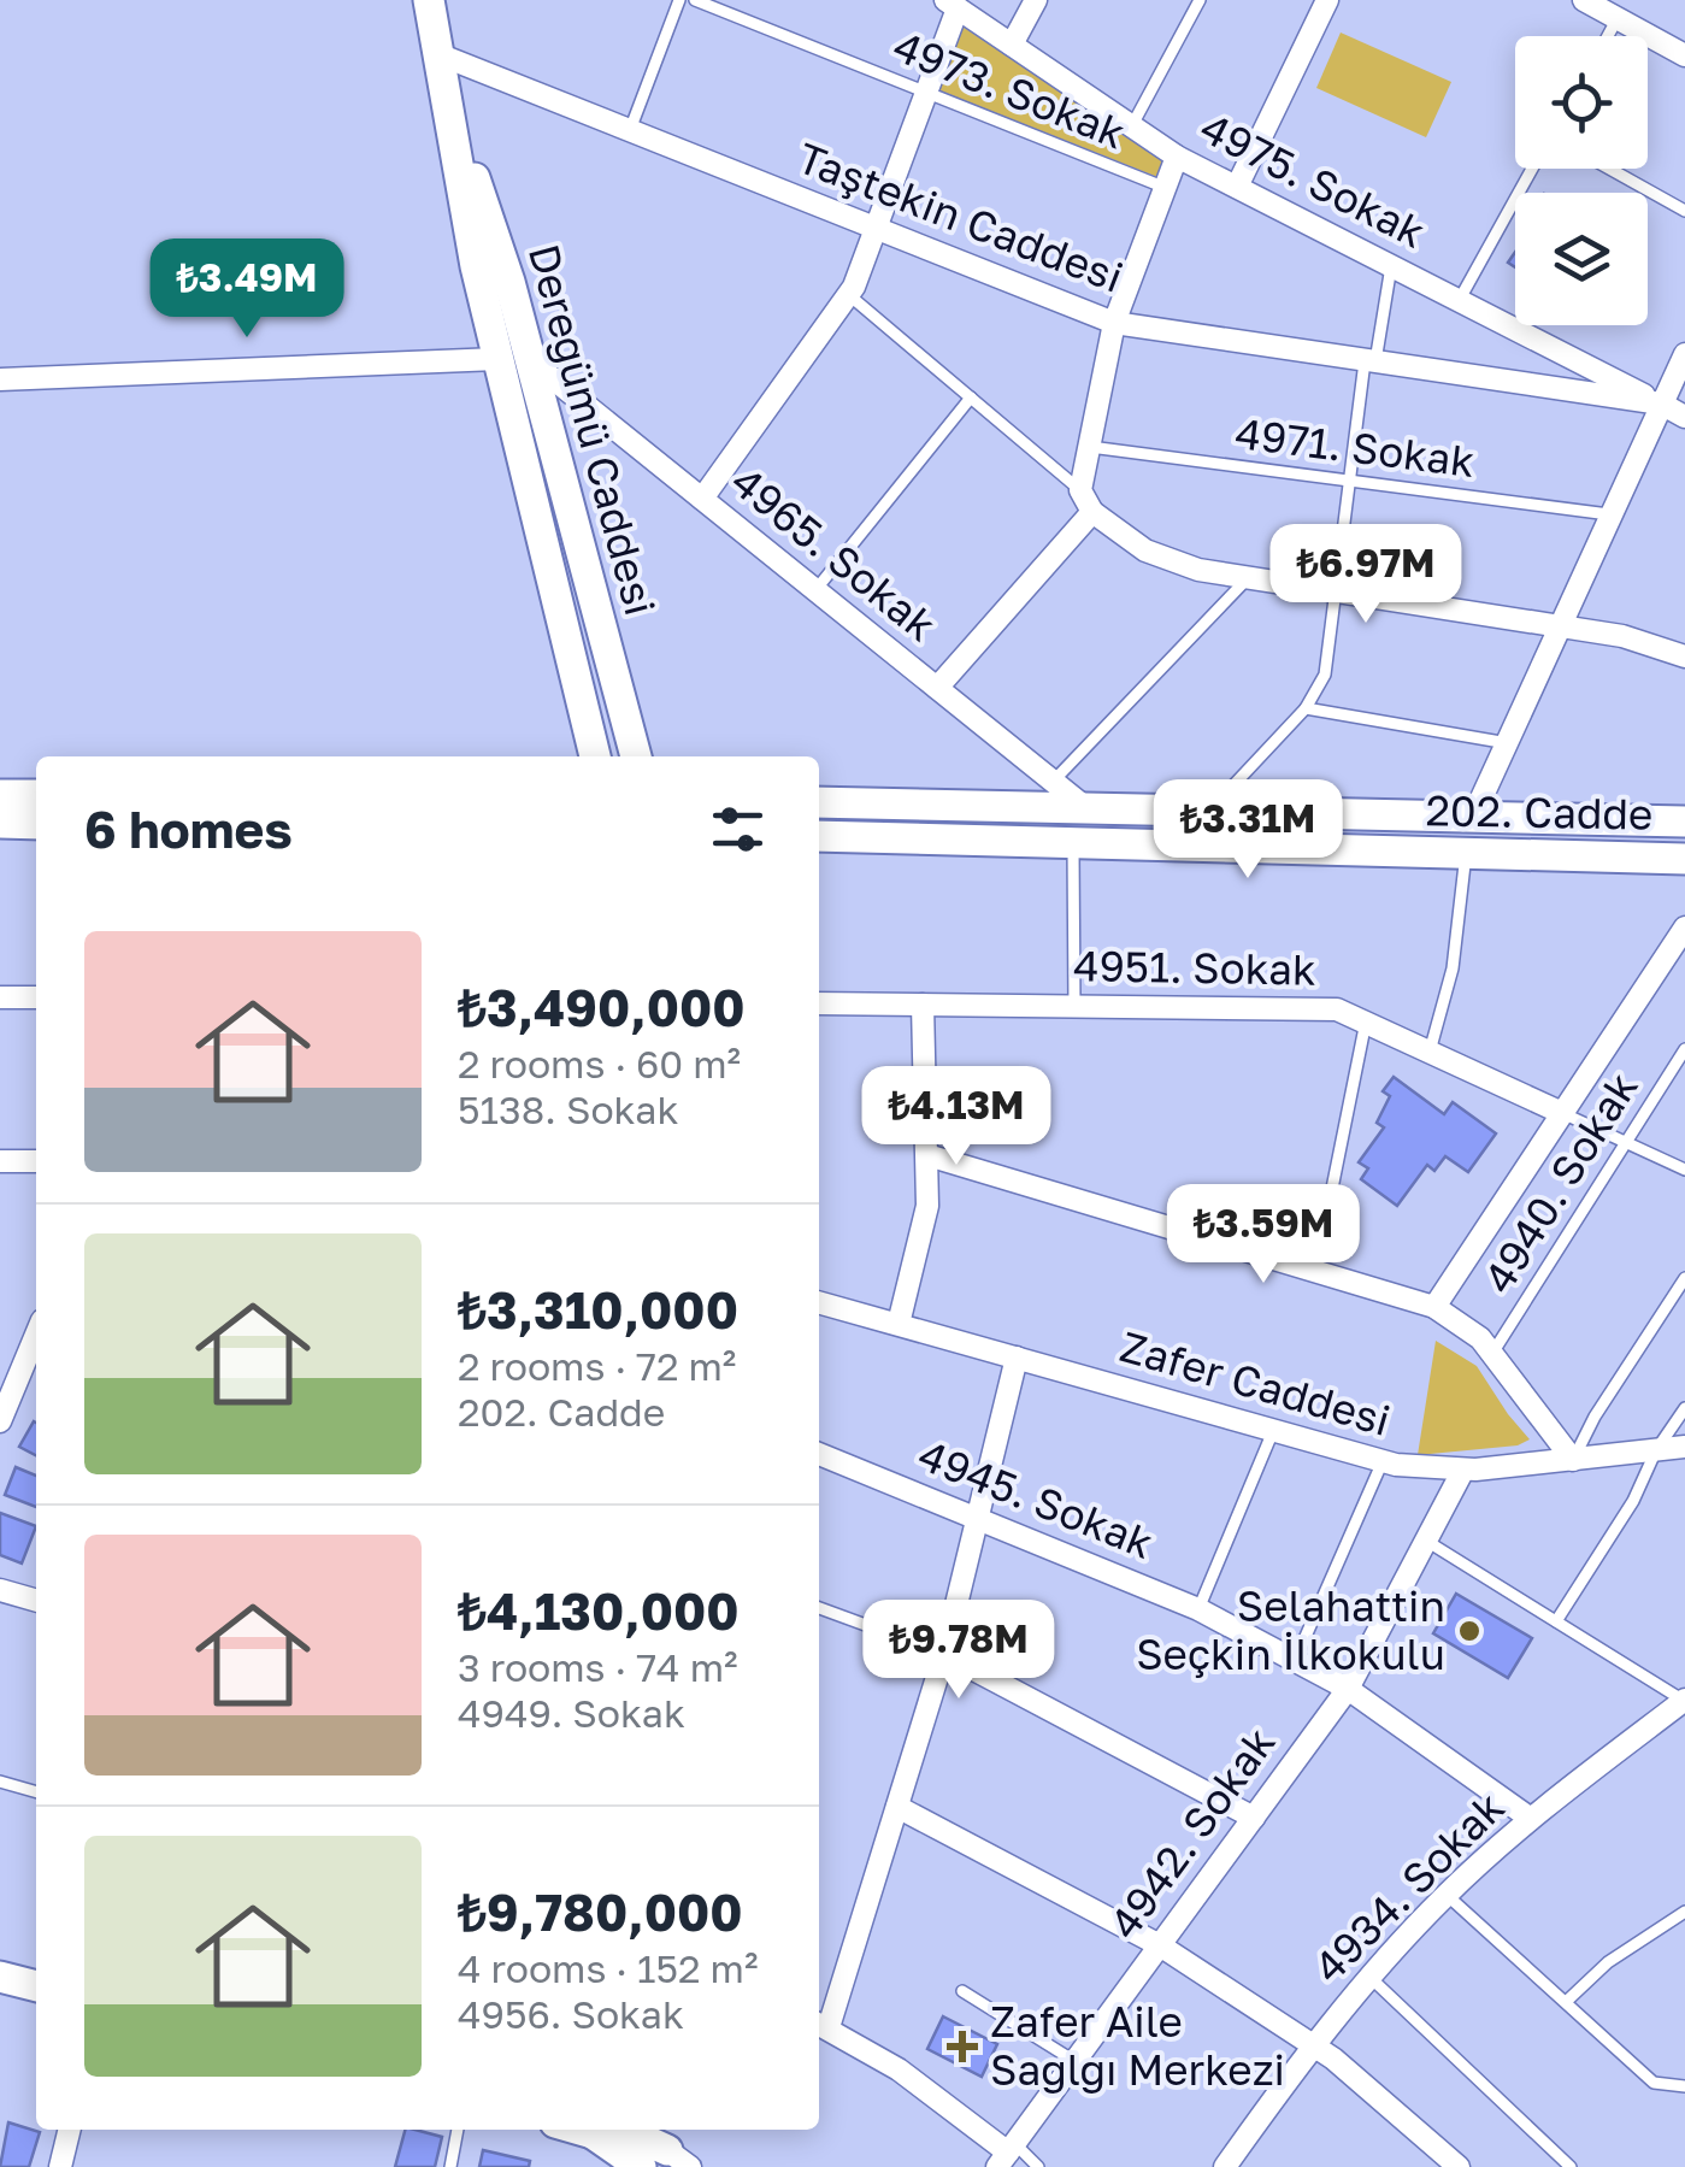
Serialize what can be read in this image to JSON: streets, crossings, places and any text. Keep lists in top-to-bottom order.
{
  "streets": {
    "main road": ["Deregümü Caddesi", "202. Cadde"],
    "street": [
      "4975. Sokak",
      "Taştekin Caddesi",
      "4965. Sokak",
      "4951. Sokak",
      "Zafer Caddesi",
      "4945. Sokak",
      "4942. Sokak",
      "4934. Sokak"
    ],
    "lane": ["4973. Sokak", "4971. Sokak", "4940. Sokak"]
  },
  "crossings": [
    ["4975. Sokak", "Taştekin Caddesi"],
    ["Taştekin Caddesi", "Deregümü Caddesi"],
    ["Deregümü Caddesi", "4965. Sokak"],
    ["4965. Sokak", "202. Cadde"],
    ["4951. Sokak", "4940. Sokak"],
    ["Zafer Caddesi", "4942. Sokak"],
    ["4945. Sokak", "4942. Sokak"],
    ["4945. Sokak", "4934. Sokak"]
  ],
  "places": {
    "other": ["Selahattin Seçkin İlkokulu"],
    "health": ["Zafer Aile Sağlğı Merkezi"]
  },
  "page": {
    "price": [
      "₺3.49M",
      "₺6.97M",
      "₺3.31M",
      "₺4.13M",
      "₺3.59M",
      "₺9.78M"
    ],
    "heading": "6 homes",
    "list": [
      {
        "name": "₺3,490,000",
        "note": "2 rooms · 60 m² · 5138. Sokak"
      },
      {
        "name": "₺3,310,000",
        "note": "2 rooms · 72 m² · 202. Cadde"
      },
      {
        "name": "₺4,130,000",
        "note": "3 rooms · 74 m² · 4949. Sokak"
      },
      {
        "name": "₺9,780,000",
        "note": "4 rooms · 152 m² · 4956. Sokak"
      }
    ]
  }
}
